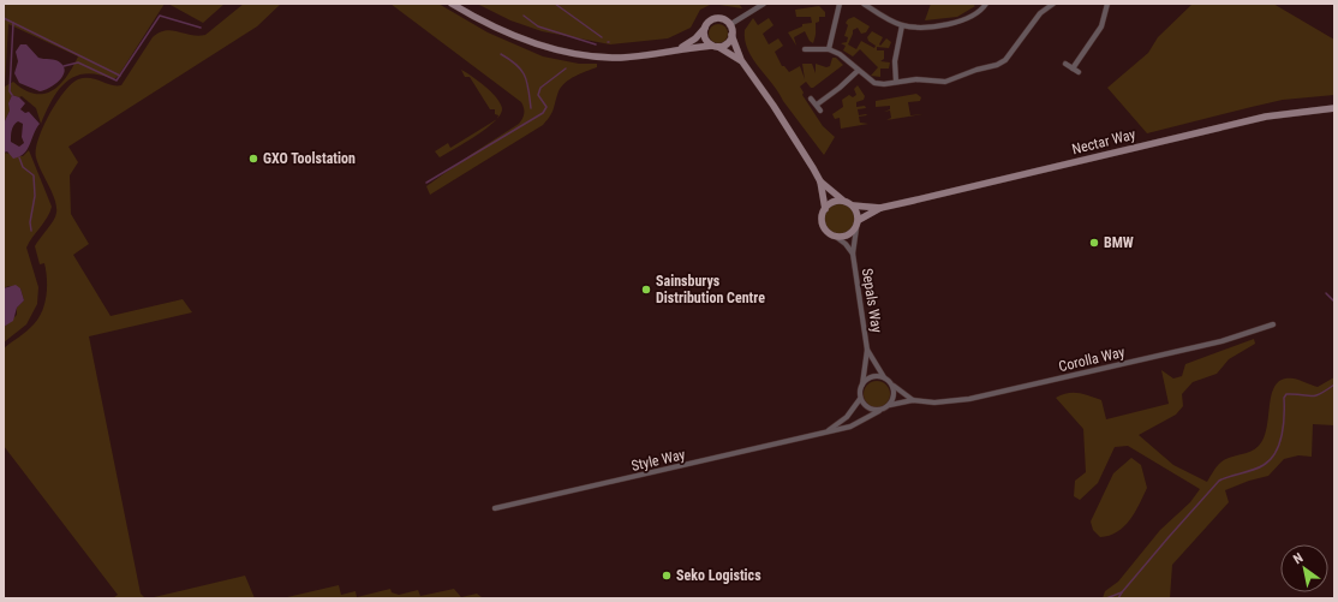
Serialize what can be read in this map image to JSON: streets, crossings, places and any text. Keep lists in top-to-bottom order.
{
  "streets": {
    "street": [
      "Nectar Way",
      "Sepals Way",
      "Corolla Way",
      "Style Way"
    ]
  },
  "crossings": [
    ["Nectar Way", "Sepals Way"],
    ["Sepals Way", "Corolla Way"],
    ["Sepals Way", "Style Way"],
    ["Corolla Way", "Style Way"]
  ],
  "places": [
    "GXO Toolstation",
    "BMW",
    "Sainsburys Distribution Centre",
    "Seko Logistics"
  ],
  "north": "top left"
}
